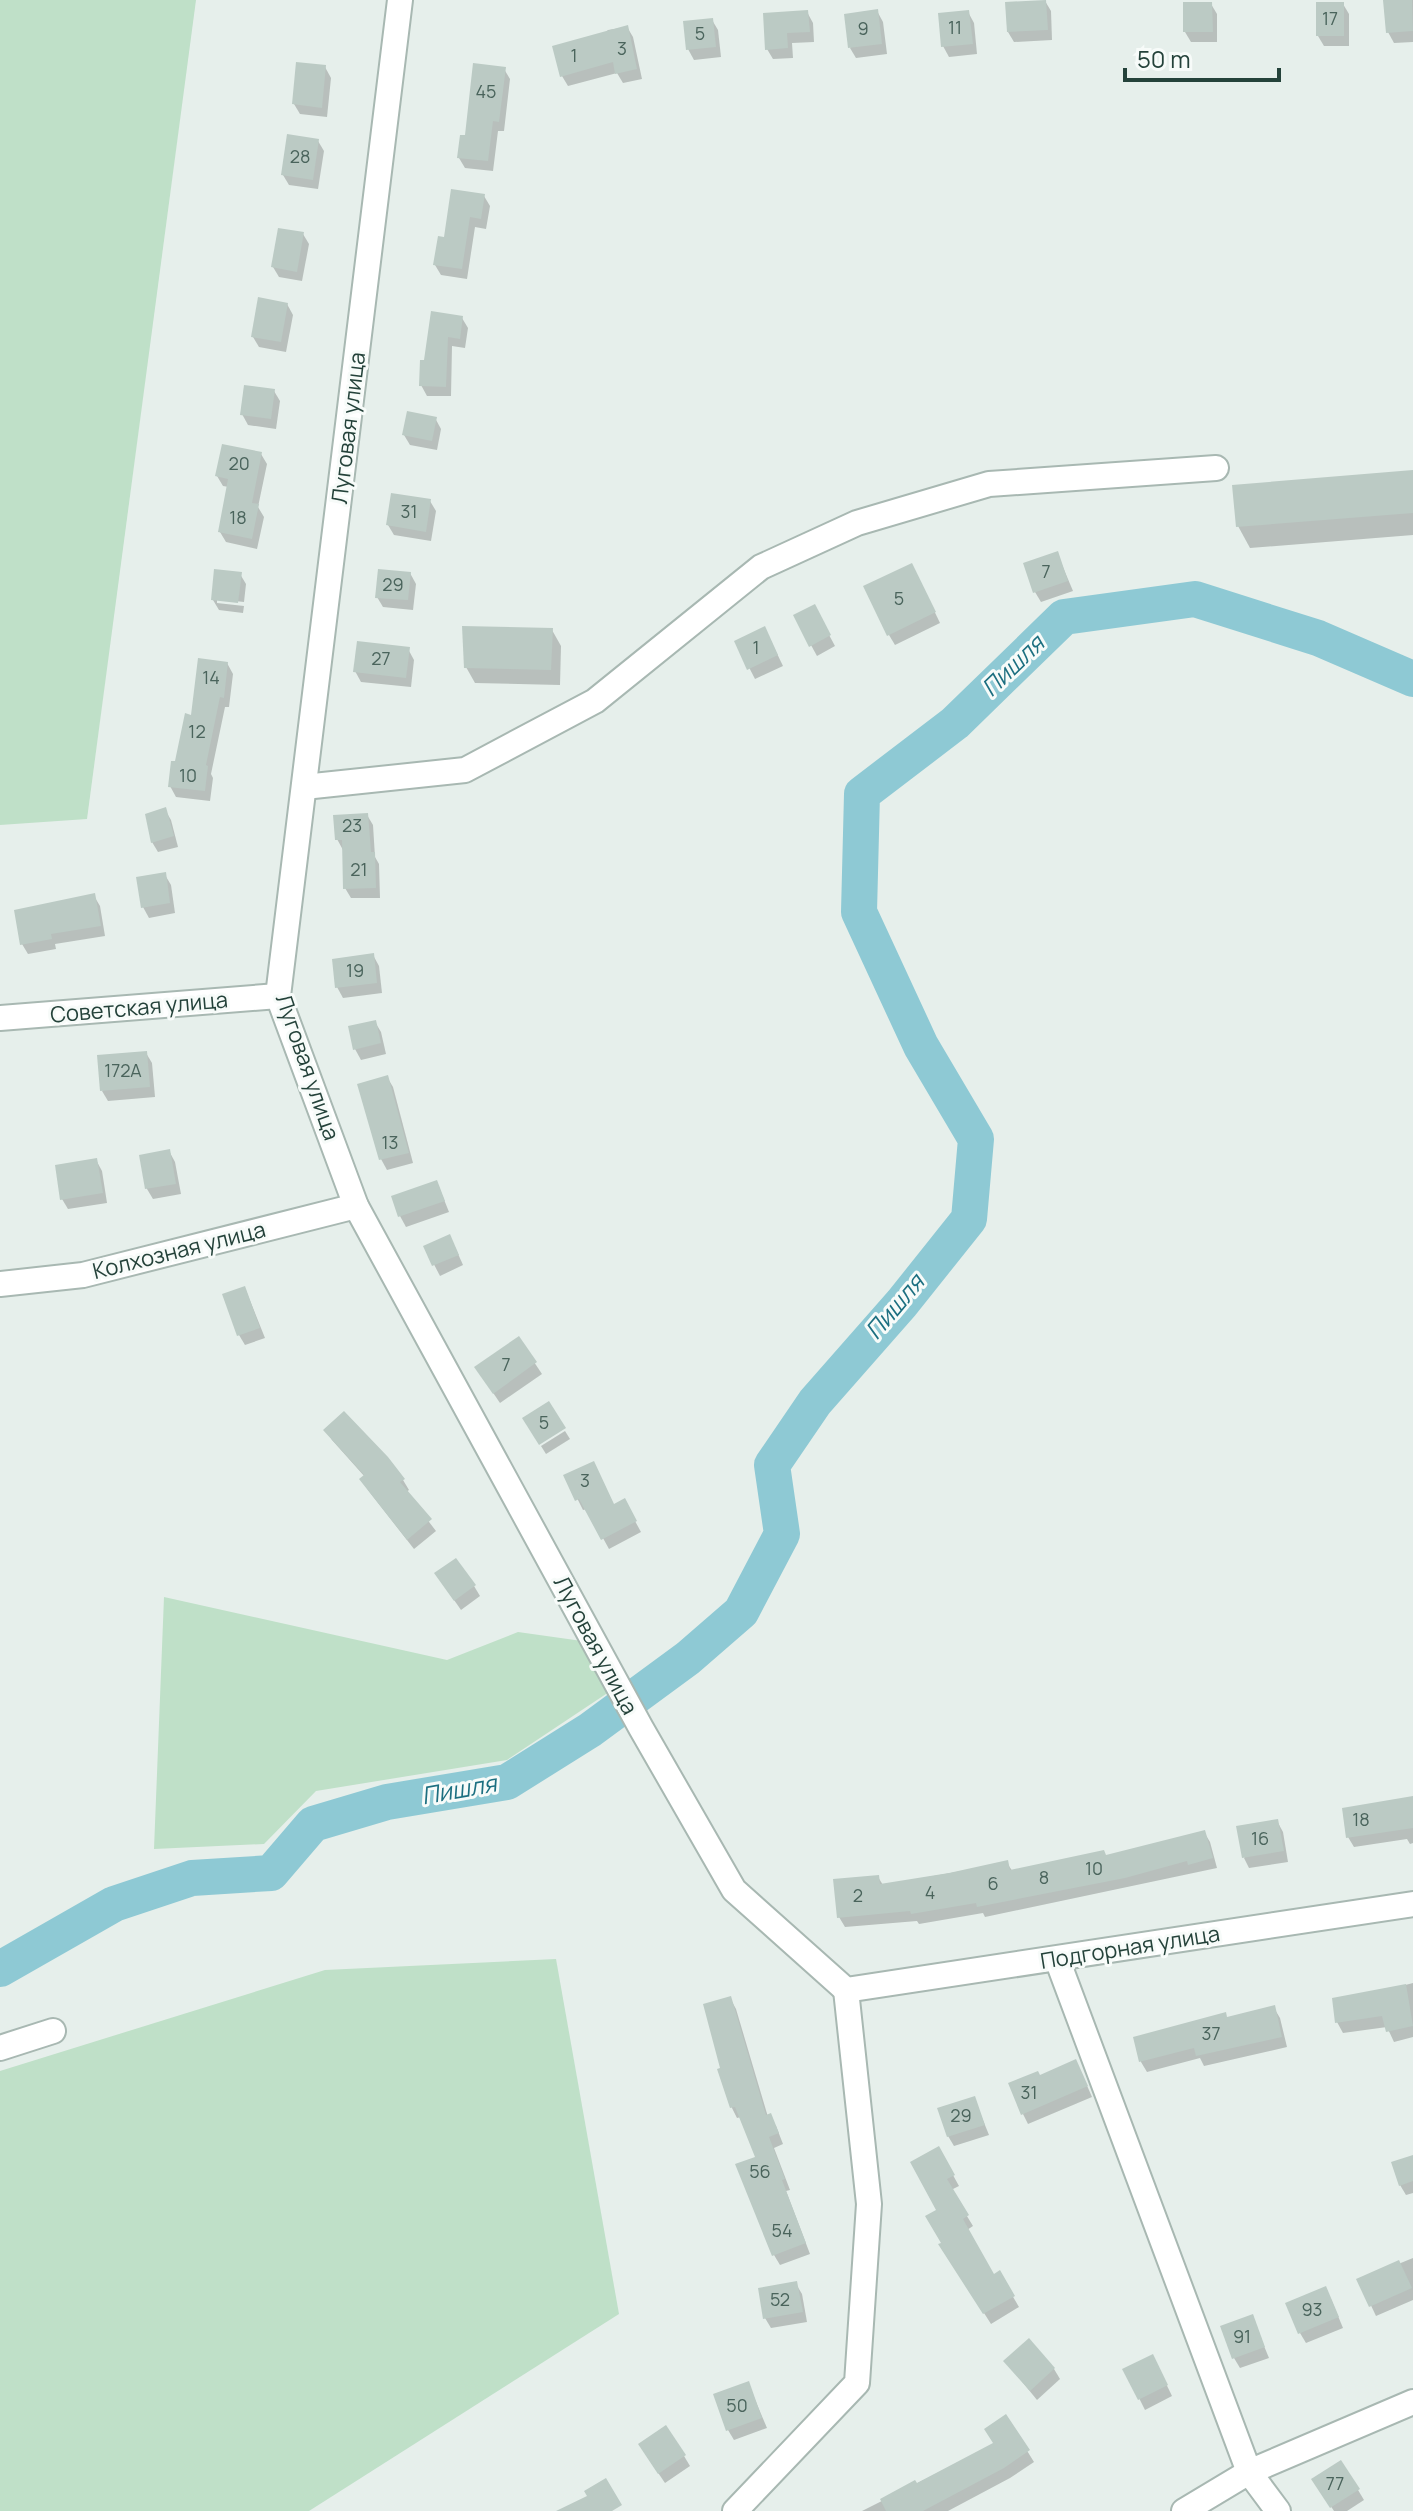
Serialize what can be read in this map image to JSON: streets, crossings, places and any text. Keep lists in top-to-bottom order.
{
  "streets": {
    "street": [
      "Луговая улица",
      "Советская улица",
      "Колхозная улица",
      "Подгорная улица"
    ]
  },
  "crossings": [
    ["Луговая улица", "Советская улица"],
    ["Луговая улица", "Колхозная улица"],
    ["Луговая улица", "Подгорная улица"]
  ],
  "water": ["Пишля"],
  "house_numbers": [
    "17",
    "11",
    "9",
    "5",
    "3",
    "1",
    "45",
    "28",
    "20",
    "31",
    "18",
    "7",
    "29",
    "5",
    "1",
    "27",
    "14",
    "12",
    "10",
    "23",
    "21",
    "19",
    "172А",
    "13",
    "7",
    "5",
    "3",
    "18",
    "16",
    "10",
    "8",
    "6",
    "4",
    "2",
    "37",
    "31",
    "29",
    "56",
    "54",
    "52",
    "93",
    "91",
    "50",
    "77"
  ],
  "scale_bar": "50 m"
}
